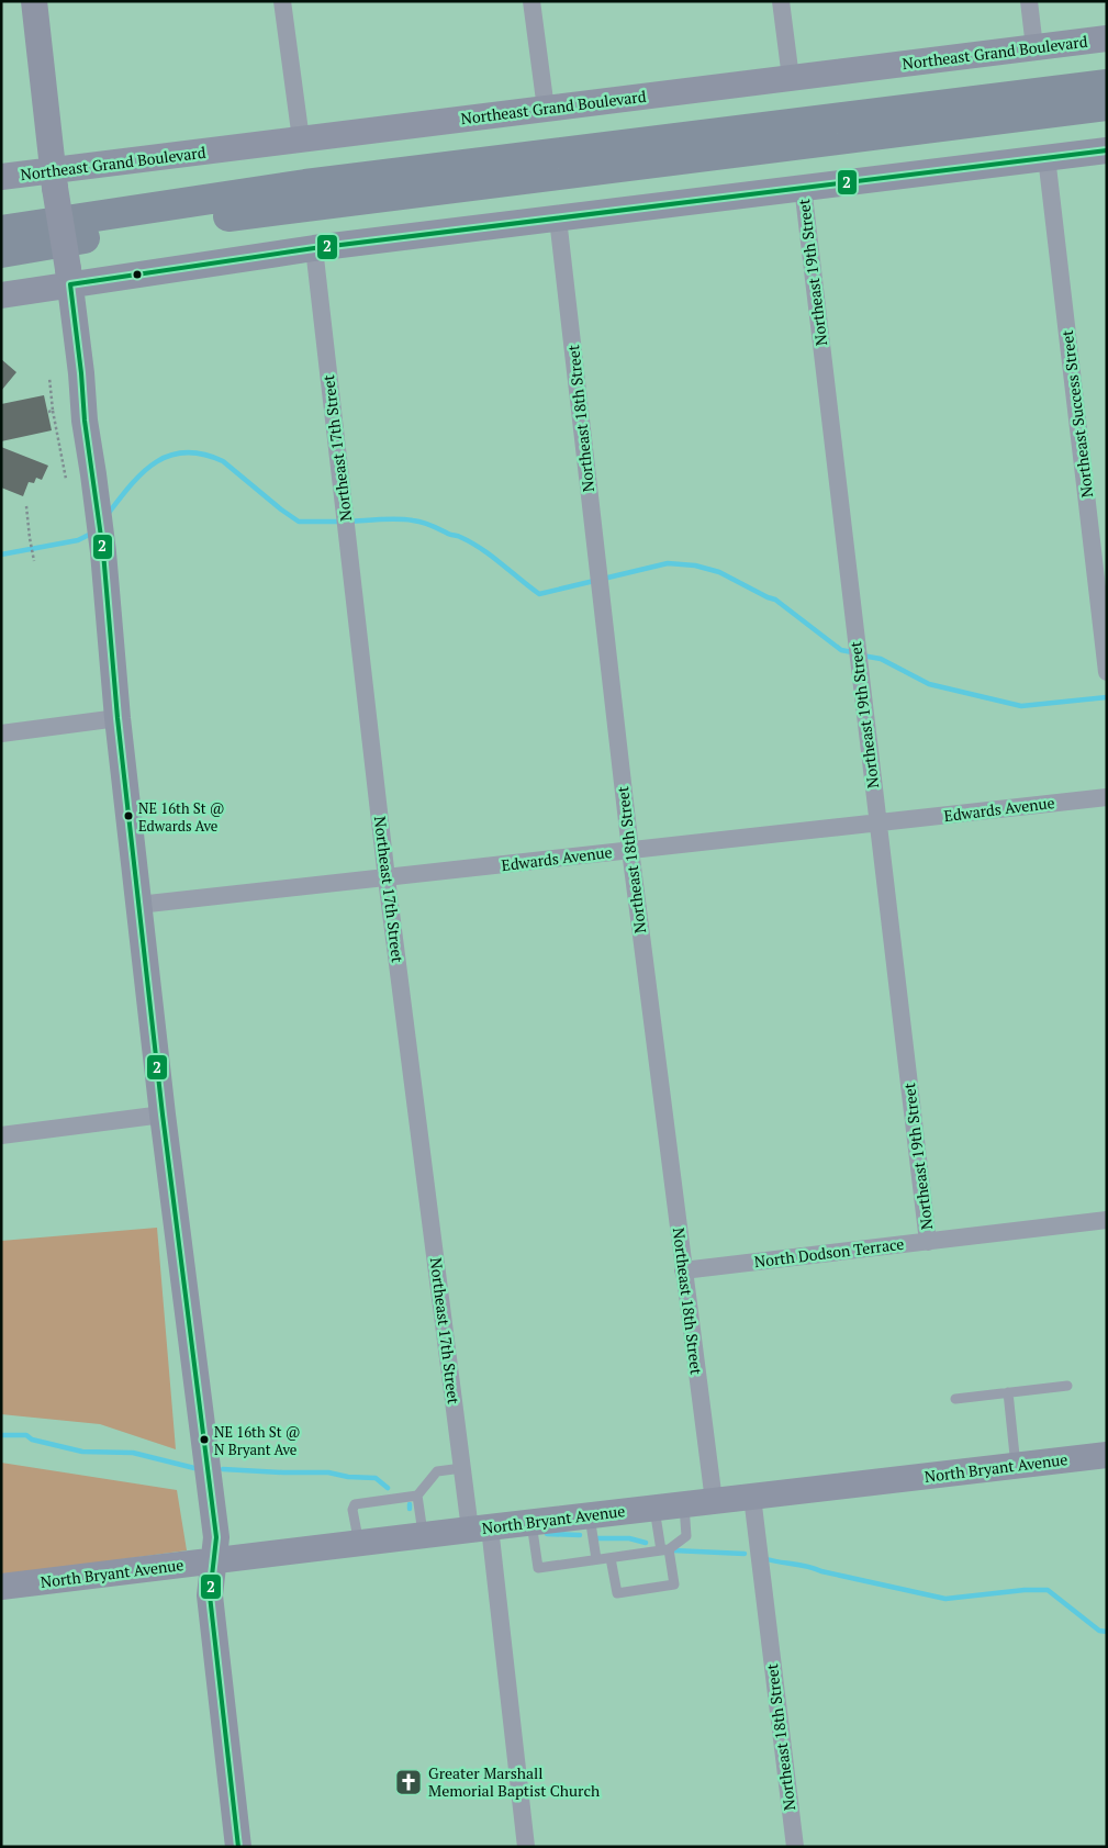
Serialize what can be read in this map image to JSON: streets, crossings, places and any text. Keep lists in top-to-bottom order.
{
  "streets": {
    "street": [
      "Northeast Grand Boulevard",
      "Northeast 19th Street",
      "Northeast Success Street",
      "Northeast 18th Street",
      "Northeast 17th Street",
      "Edwards Avenue",
      "North Dodson Terrace",
      "North Bryant Avenue"
    ]
  },
  "crossings": [
    ["Northeast 19th Street", "Edwards Avenue"],
    ["Northeast 19th Street", "North Dodson Terrace"],
    ["Northeast 18th Street", "Edwards Avenue"],
    ["Northeast 18th Street", "North Dodson Terrace"],
    ["Northeast 18th Street", "North Bryant Avenue"],
    ["Northeast 17th Street", "Edwards Avenue"],
    ["Northeast 17th Street", "North Bryant Avenue"]
  ],
  "places": {
    "other": ["NE 16th St @ Edwards Ave", "NE 16th St @ N Bryant Ave"],
    "church": ["Greater Marshall Memorial Baptist Church"]
  },
  "lines": ["transit line 2"]
}
